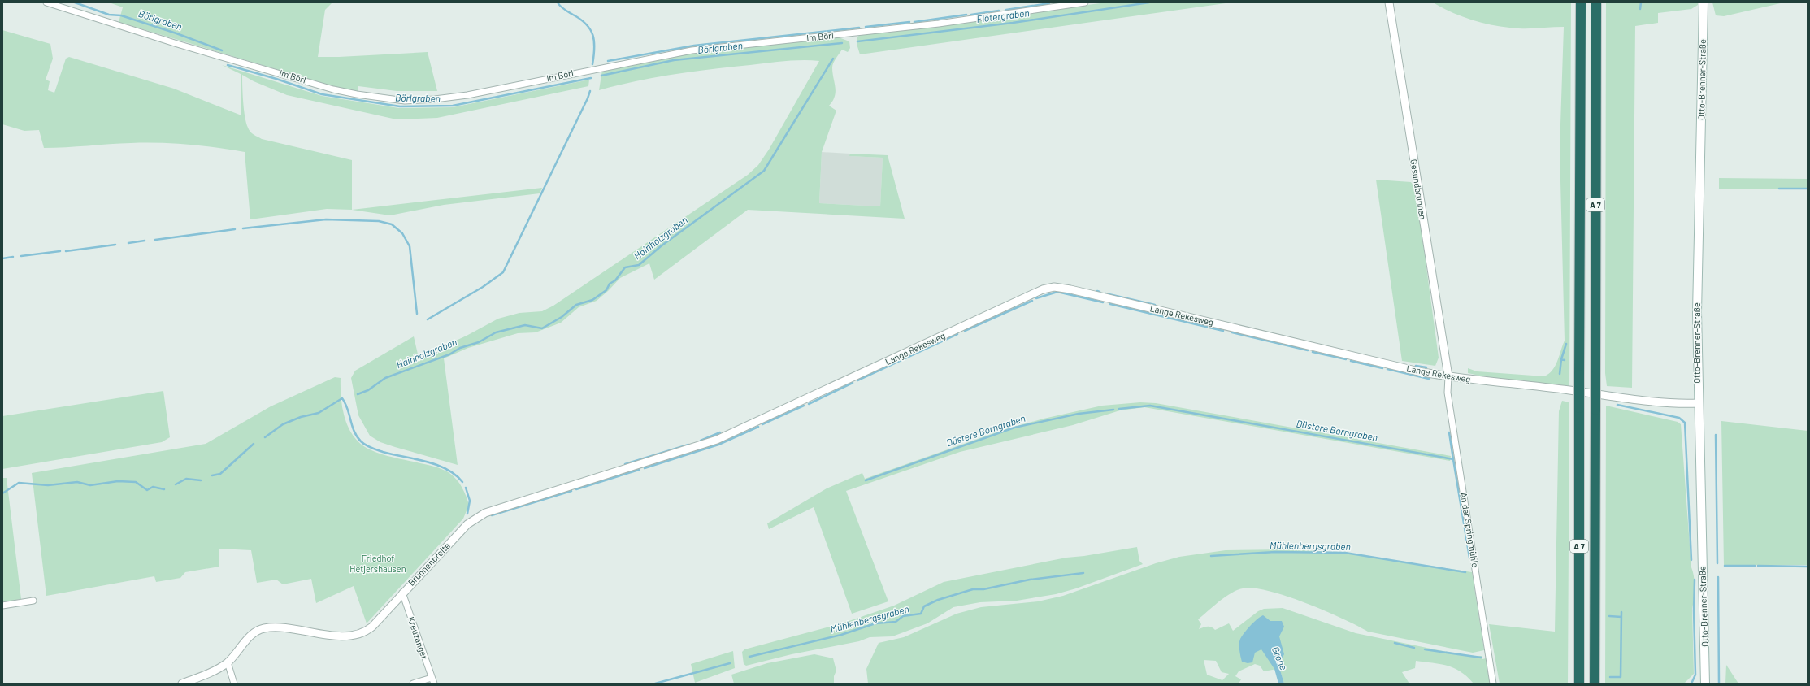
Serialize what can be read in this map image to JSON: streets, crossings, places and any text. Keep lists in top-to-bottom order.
{
  "streets": {
    "highway": ["A 7"],
    "main road": ["Otto-Brenner-Straße"],
    "street": [
      "Im Börl",
      "Gesundbrunnen",
      "Lange Rekesweg",
      "An der Springmühle",
      "Brunnenbreite",
      "Kreuzanger"
    ]
  },
  "crossings": [
    ["Otto-Brenner-Straße", "Lange Rekesweg"],
    ["Gesundbrunnen", "Lange Rekesweg"],
    ["Gesundbrunnen", "An der Springmühle"],
    ["Lange Rekesweg", "An der Springmühle"],
    ["Lange Rekesweg", "Brunnenbreite"],
    ["Brunnenbreite", "Kreuzanger"]
  ],
  "water": [
    "Flötergraben",
    "Börlgraben",
    "Hainholzgraben",
    "Düstere Borngraben",
    "Mühlenbergsgraben",
    "Grone"
  ],
  "parks": ["Friedhof Hetjershausen"]
}
